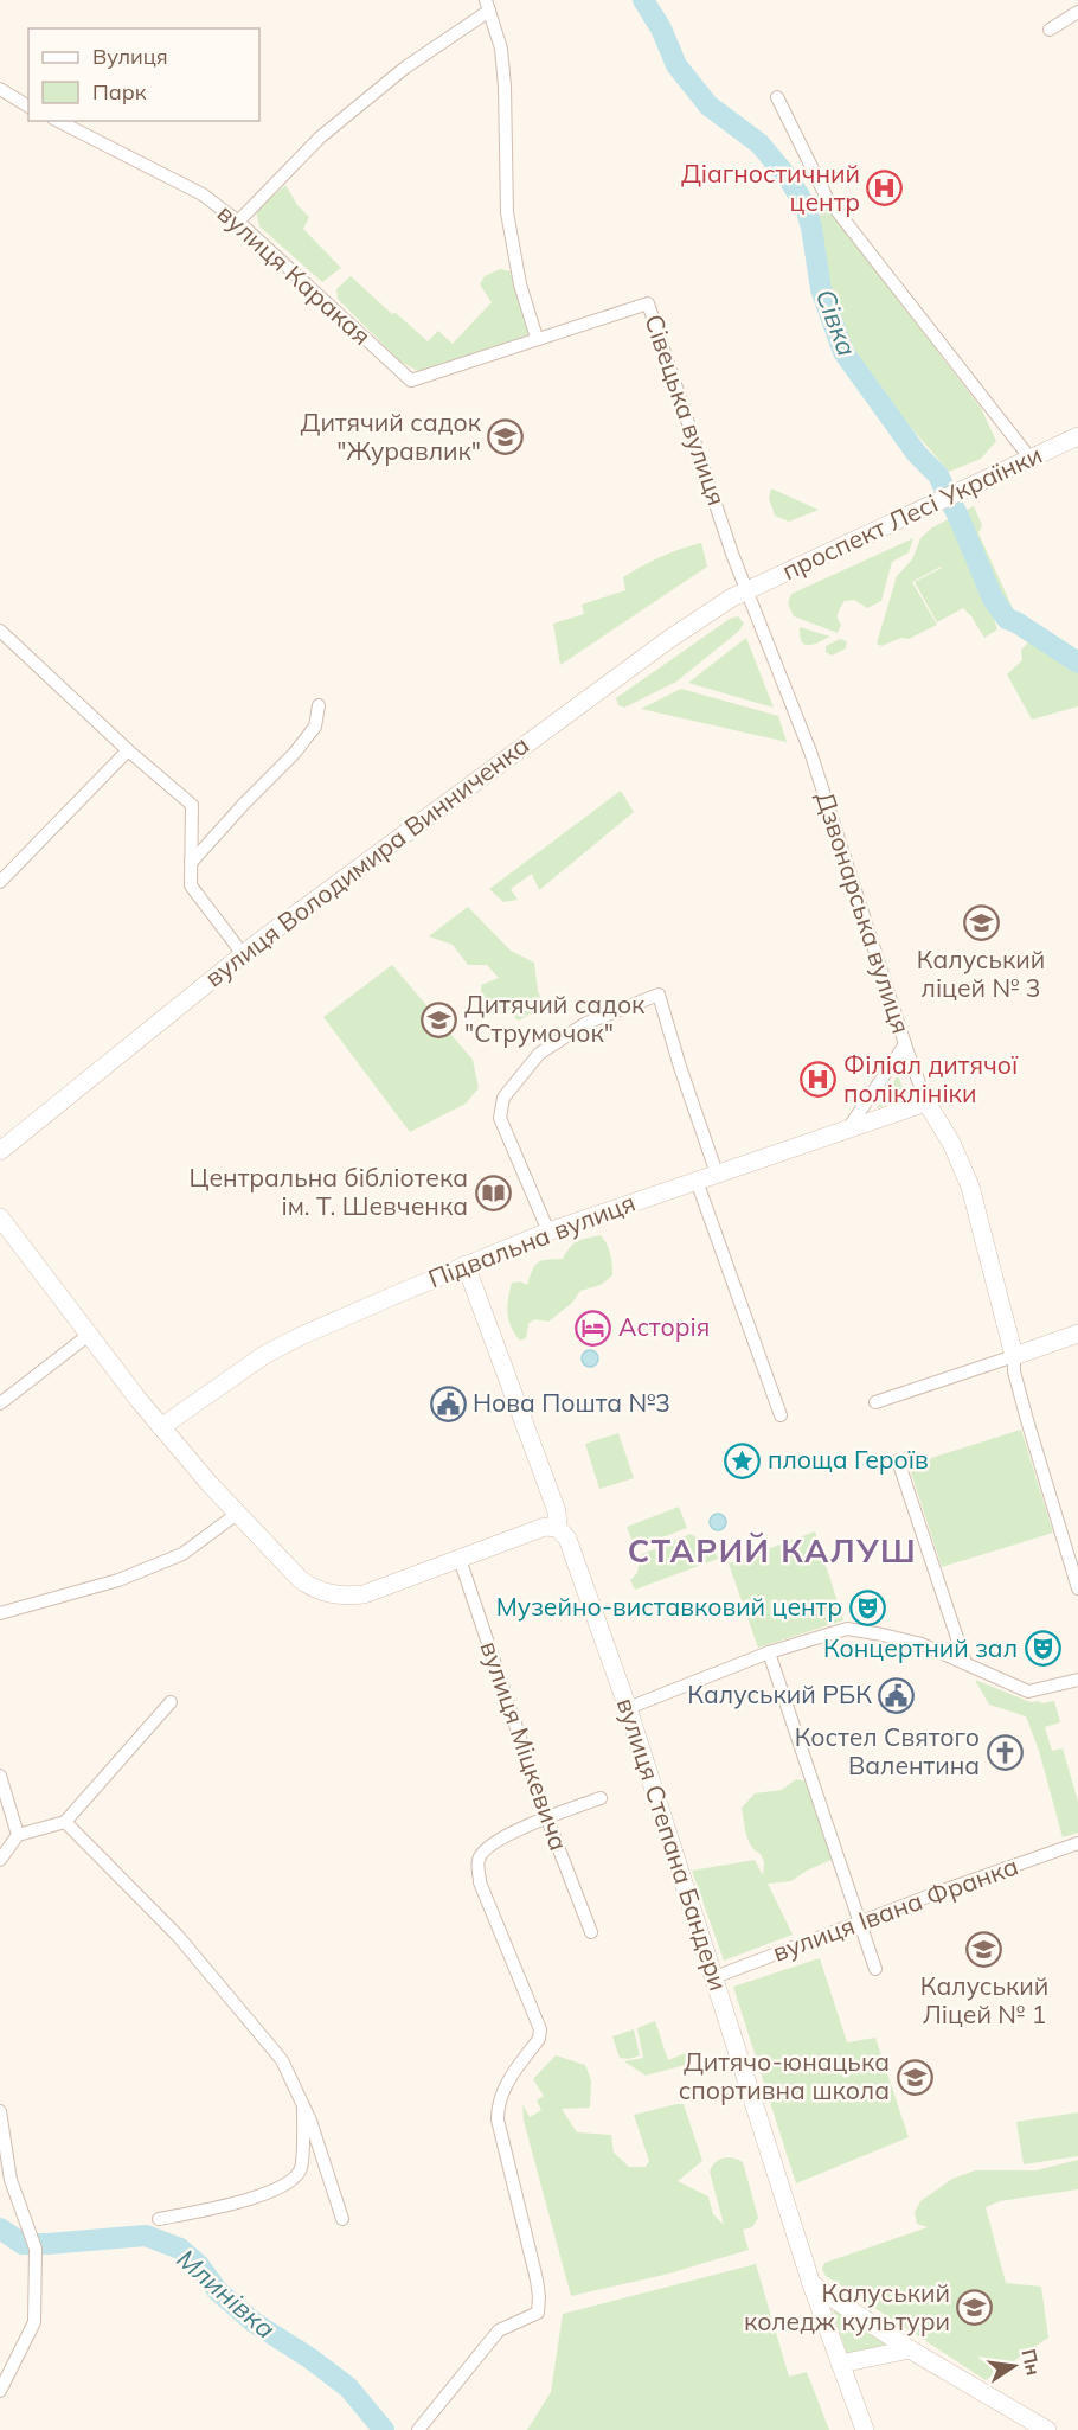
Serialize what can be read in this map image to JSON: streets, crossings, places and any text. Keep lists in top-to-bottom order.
{
  "streets": {
    "main road": [
      "проспект Лесі Українки",
      "вулиця Володимира Винниченка",
      "Дзвонарська вулиця",
      "Підвальна вулиця",
      "вулиця Степана Бандери"
    ],
    "street": [
      "вулиця Каракая",
      "Сівецька вулиця",
      "вулиця Міцкевича",
      "вулиця Івана Франка"
    ]
  },
  "crossings": [
    ["вулиця Каракая", "Сівецька вулиця"],
    ["Сівецька вулиця", "проспект Лесі Українки"],
    ["Сівецька вулиця", "вулиця Володимира Винниченка"],
    ["Сівецька вулиця", "Дзвонарська вулиця"],
    ["проспект Лесі Українки", "вулиця Володимира Винниченка"],
    ["проспект Лесі Українки", "Дзвонарська вулиця"],
    ["вулиця Володимира Винниченка", "Дзвонарська вулиця"],
    ["Дзвонарська вулиця", "Підвальна вулиця"],
    ["Підвальна вулиця", "вулиця Степана Бандери"],
    ["вулиця Степана Бандери", "вулиця Івана Франка"]
  ],
  "districts": ["СТАРИЙ КАЛУШ"],
  "water": ["Сівка", "Млинівка"],
  "places": {
    "hospital": ["Діагностичний центр", "Філіал дитячої поліклініки"],
    "school or university": [
      "Дитячий садок \"Журавлик\"",
      "Калуський ліцей № 3",
      "Дитячий садок \"Струмочок\"",
      "Калуський Ліцей № 1",
      "Дитячо-юнацька спортивна школа",
      "Калуський коледж культури"
    ],
    "library": ["Центральна бібліотека ім. Т. Шевченка"],
    "hotel": ["Асторія"],
    "public building": ["Нова Пошта №3", "Калуський РБК"],
    "place": ["площа Героїв"],
    "theatre": ["Музейно-виставковий центр", "Концертний зал"],
    "church": ["Костел Святого Валентина"]
  },
  "legend": ["Вулиця", "Парк"],
  "north": "right"
}
